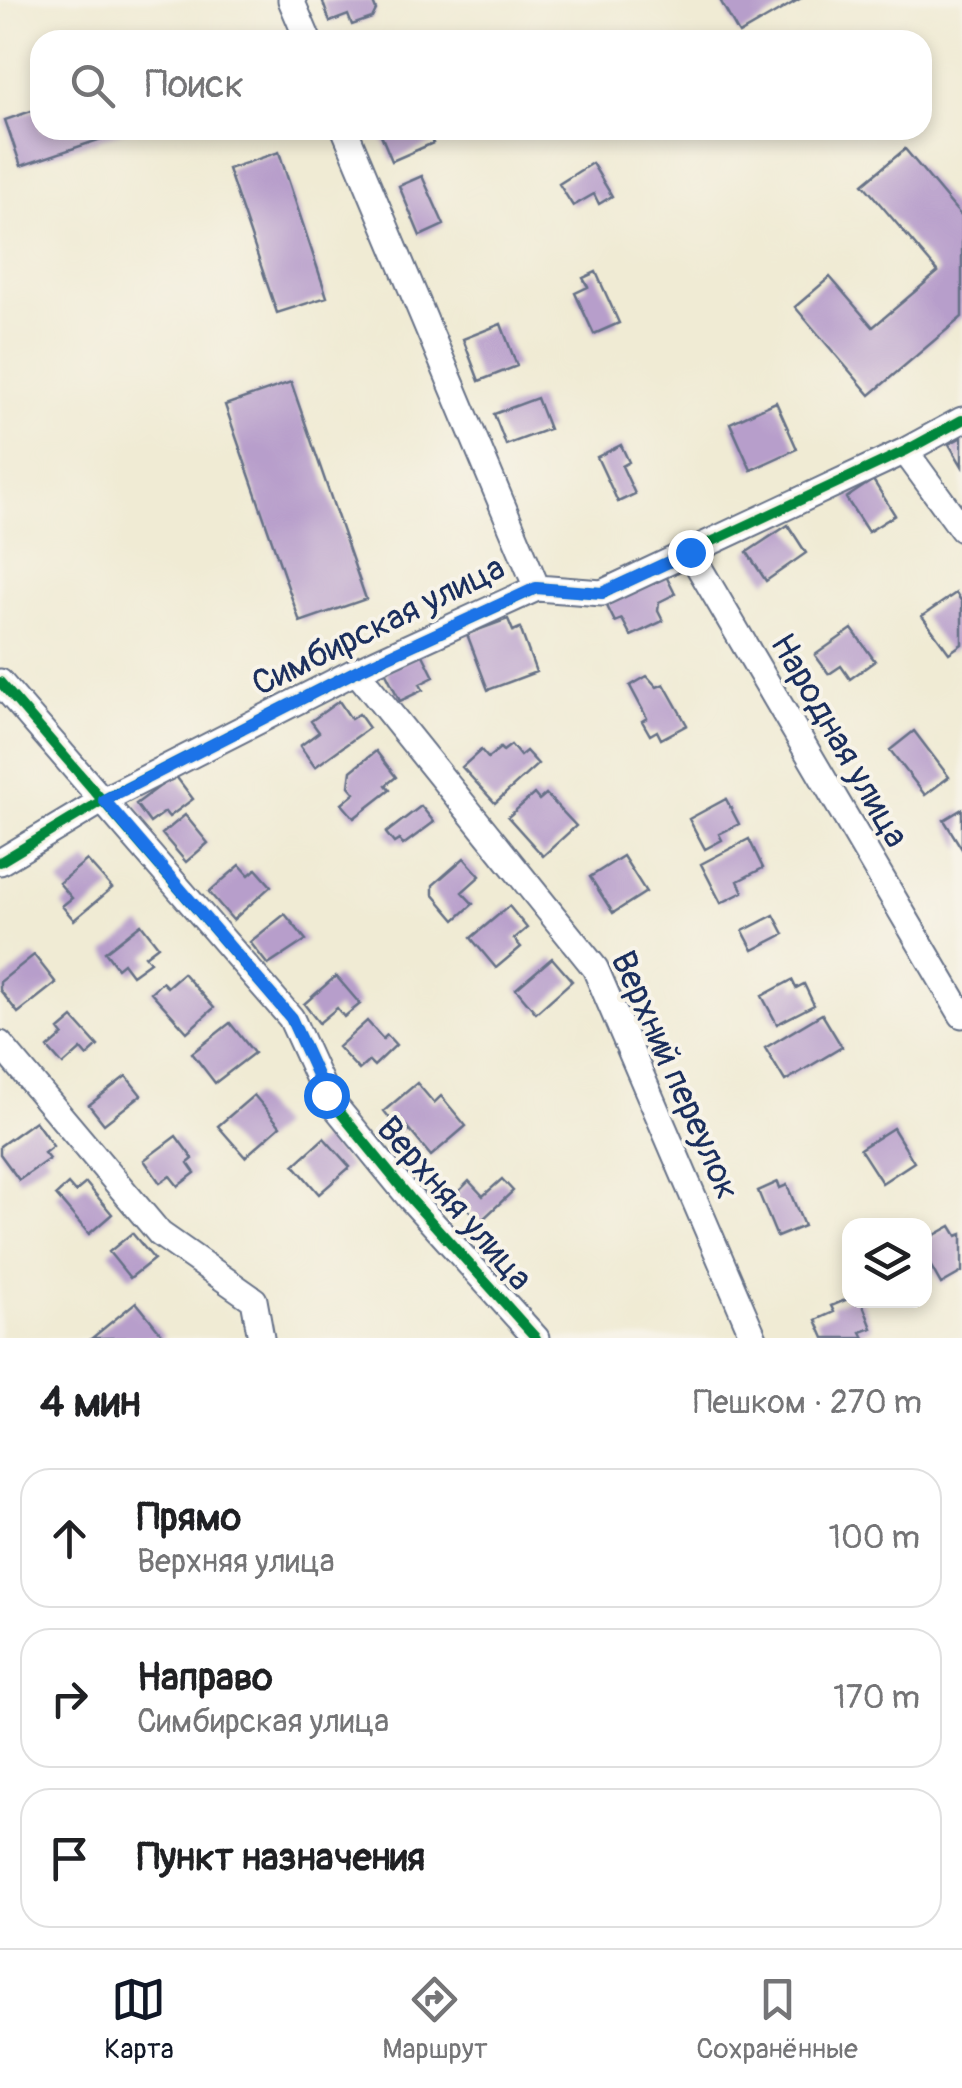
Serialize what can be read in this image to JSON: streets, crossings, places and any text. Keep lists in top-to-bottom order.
{
  "streets": {
    "street": [
      "Симбирская улица",
      "Народная улица",
      "Верхний переулок",
      "Верхняя улица"
    ]
  },
  "crossings": [
    ["Симбирская улица", "Народная улица"],
    ["Симбирская улица", "Верхний переулок"],
    ["Симбирская улица", "Верхняя улица"]
  ],
  "page": {
    "search": "Поиск",
    "heading": ["4 мин", "Пешком · 270 m"],
    "list": [
      ["Прямо", "Верхняя улица", "100 m"],
      ["Направо", "Симбирская улица", "170 m"],
      "Пункт назначения"
    ],
    "nav": ["Карта", "Маршрут", "Сохранённые"]
  }
}
